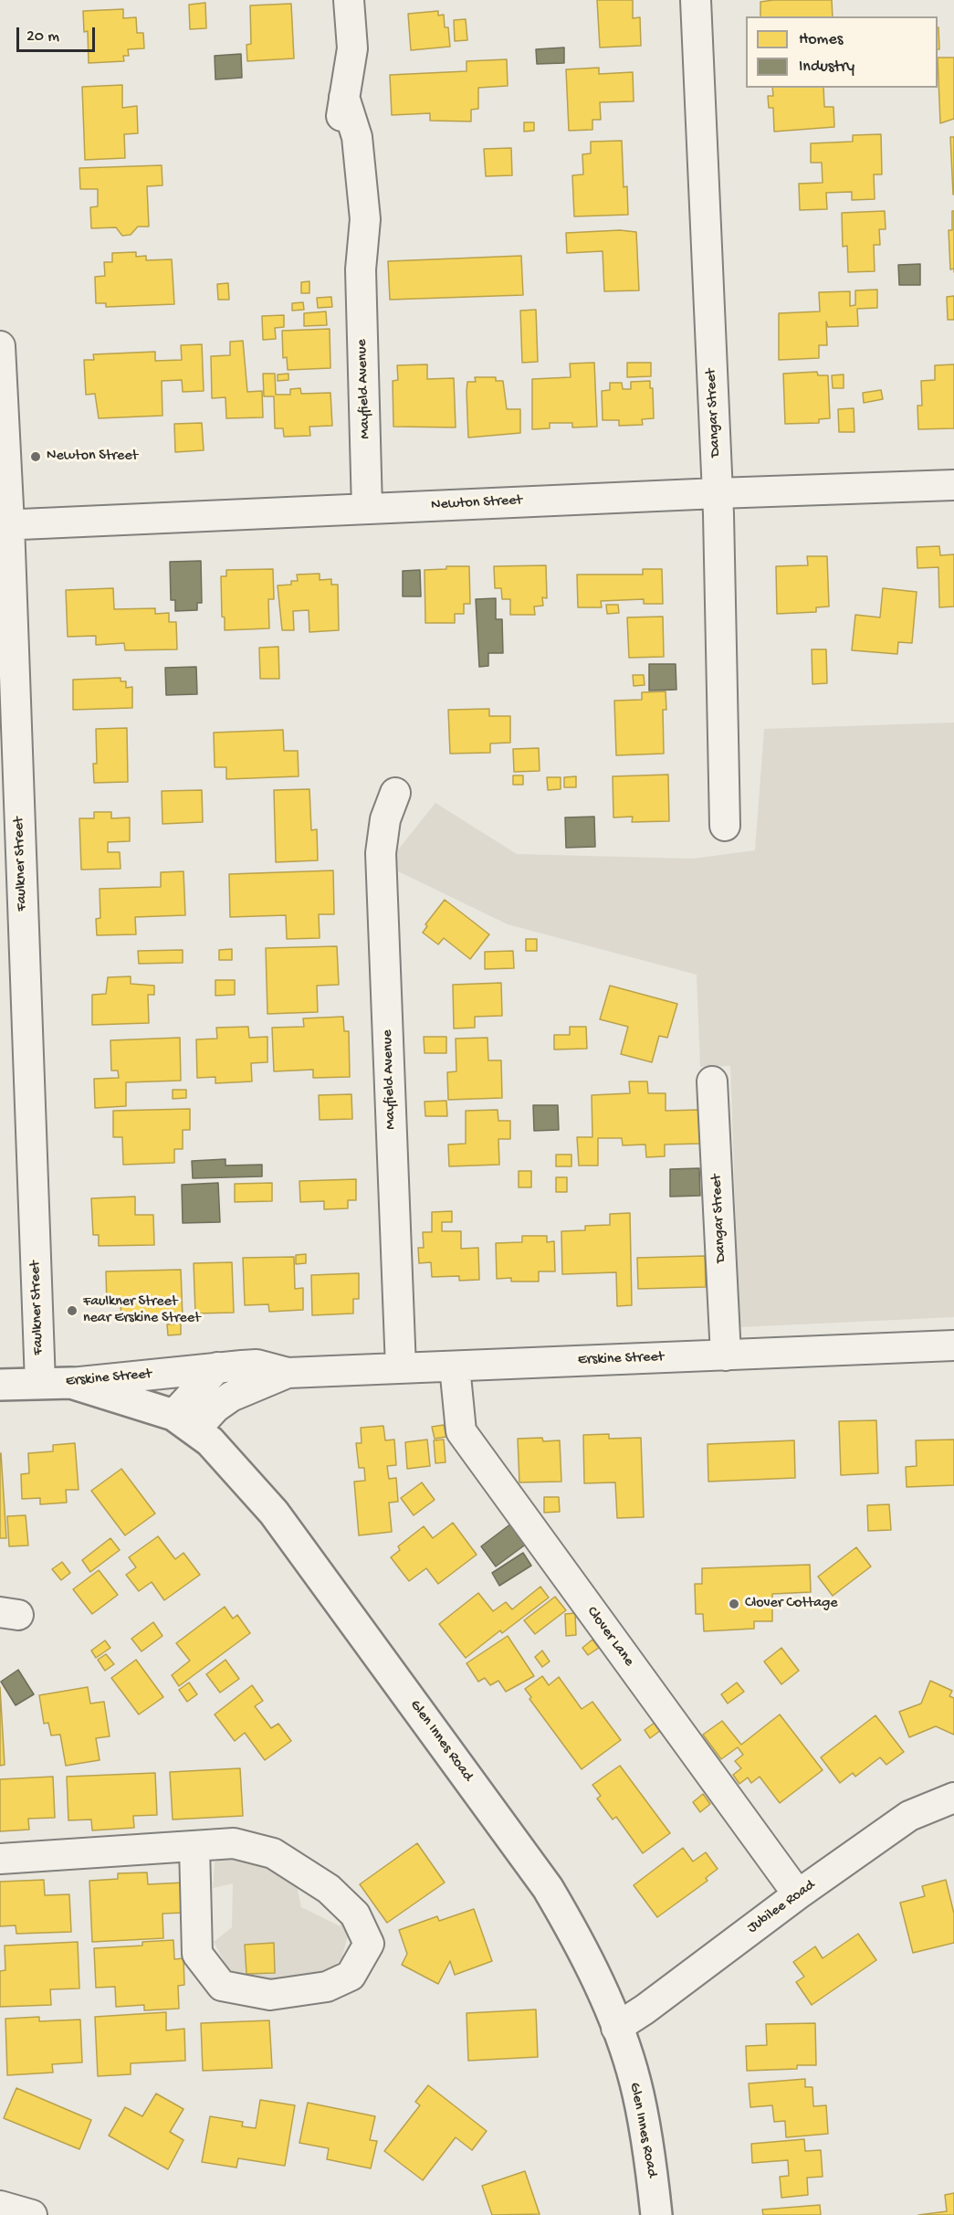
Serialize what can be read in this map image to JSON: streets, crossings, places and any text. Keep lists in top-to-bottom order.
{
  "streets": {
    "main road": ["Erskine Street", "Glen Innes Road"],
    "street": [
      "Mayfield Avenue",
      "Dangar Street",
      "Newton Street",
      "Faulkner Street",
      "Clover Lane",
      "Jubilee Road"
    ]
  },
  "crossings": [
    ["Mayfield Avenue", "Newton Street"],
    ["Mayfield Avenue", "Erskine Street"],
    ["Dangar Street", "Newton Street"],
    ["Dangar Street", "Erskine Street"],
    ["Newton Street", "Faulkner Street"],
    ["Faulkner Street", "Erskine Street"],
    ["Erskine Street", "Clover Lane"],
    ["Erskine Street", "Glen Innes Road"],
    ["Clover Lane", "Jubilee Road"],
    ["Glen Innes Road", "Jubilee Road"]
  ],
  "places": ["Newton Street", "Faulkner Street near Erskine Street", "Clover Cottage"],
  "legend": ["Homes", "Industry"],
  "scale_bar": "20 m"
}
